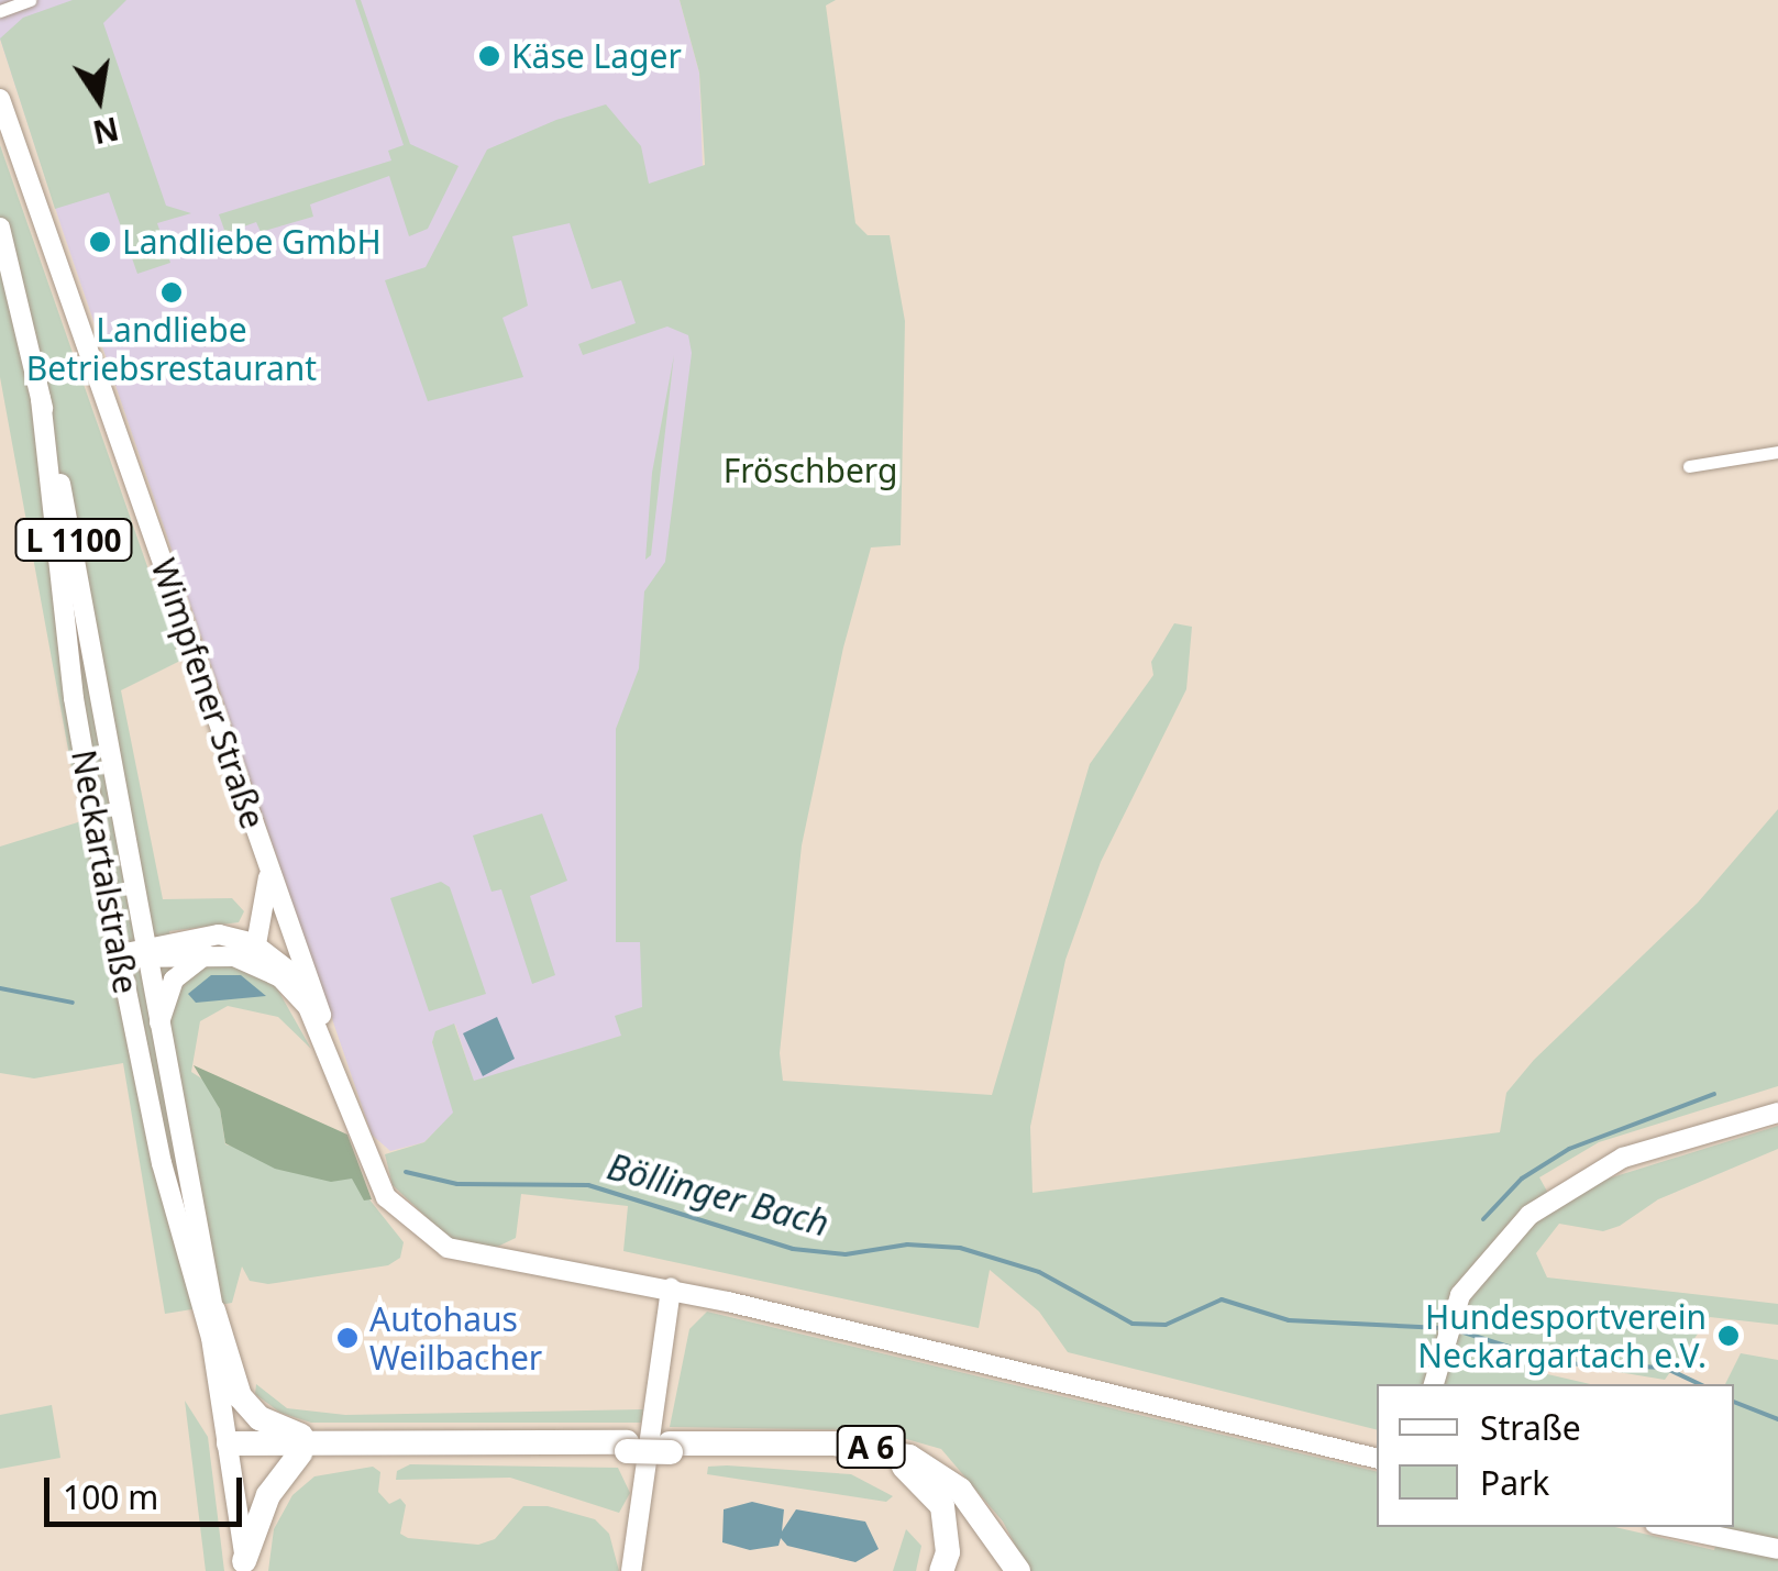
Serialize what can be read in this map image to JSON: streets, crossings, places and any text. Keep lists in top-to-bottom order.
{
  "streets": {
    "highway": ["A 6"],
    "street": ["L 1100", "Wimpfener Straße", "Neckartalstraße"]
  },
  "water": ["Böllinger Bach"],
  "parks": ["Fröschberg"],
  "places": [
    "Käse Lager",
    "Landliebe GmbH",
    "Landliebe Betriebsrestaurant",
    "Hundesportverein Neckargartach e.V.",
    "Autohaus Weilbacher"
  ],
  "legend": ["Straße", "Park"],
  "scale_bar": "100 m",
  "north": "bottom"
}
